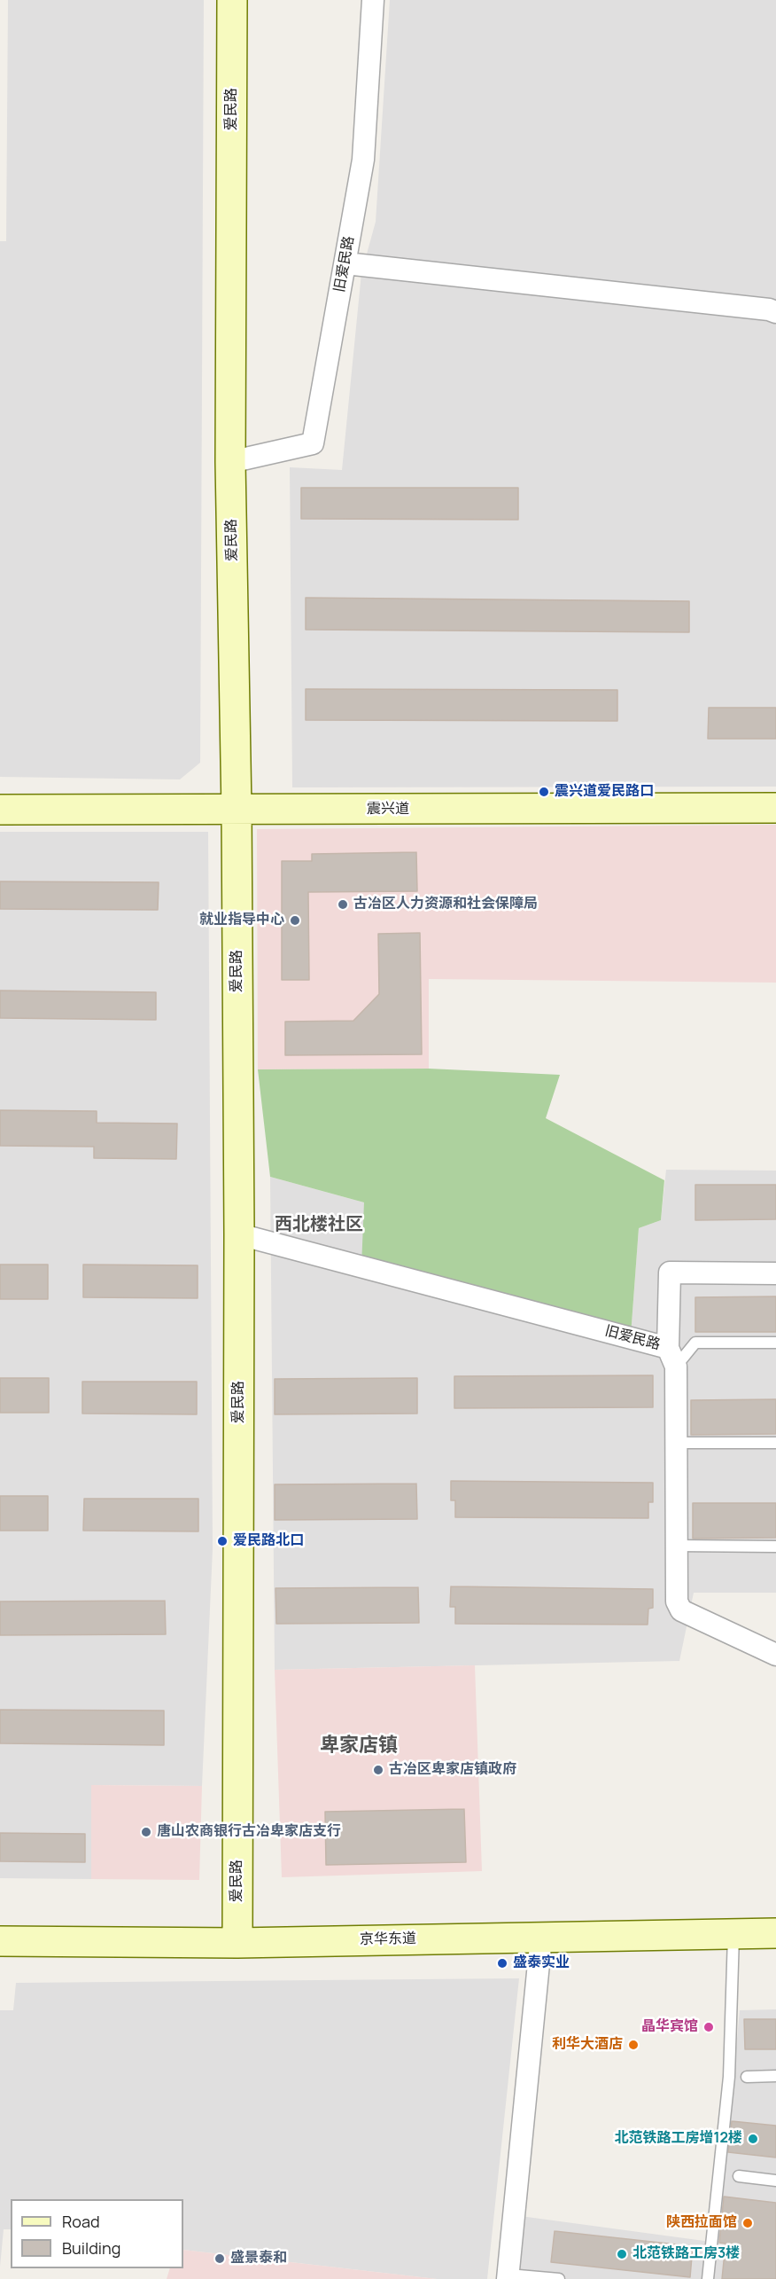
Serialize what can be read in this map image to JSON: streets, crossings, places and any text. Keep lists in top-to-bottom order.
{
  "streets": {
    "street": [
      "爱民路",
      "旧爱民路",
      "震兴道",
      "京华东道"
    ]
  },
  "crossings": [
    ["爱民路", "旧爱民路"],
    ["爱民路", "震兴道"],
    ["爱民路", "京华东道"]
  ],
  "districts": ["西北楼社区", "卑家店镇"],
  "places": [
    "震兴道爱民路口",
    "古冶区人力资源和社会保障局",
    "就业指导中心",
    "爱民路北口",
    "古冶区卑家店镇政府",
    "唐山农商银行古冶卑家店支行",
    "盛泰实业",
    "晶华宾馆",
    "利华大酒店",
    "北范铁路工房增12楼",
    "陕西拉面馆",
    "北范铁路工房3楼",
    "盛景泰和"
  ],
  "legend": ["Road", "Building"]
}
